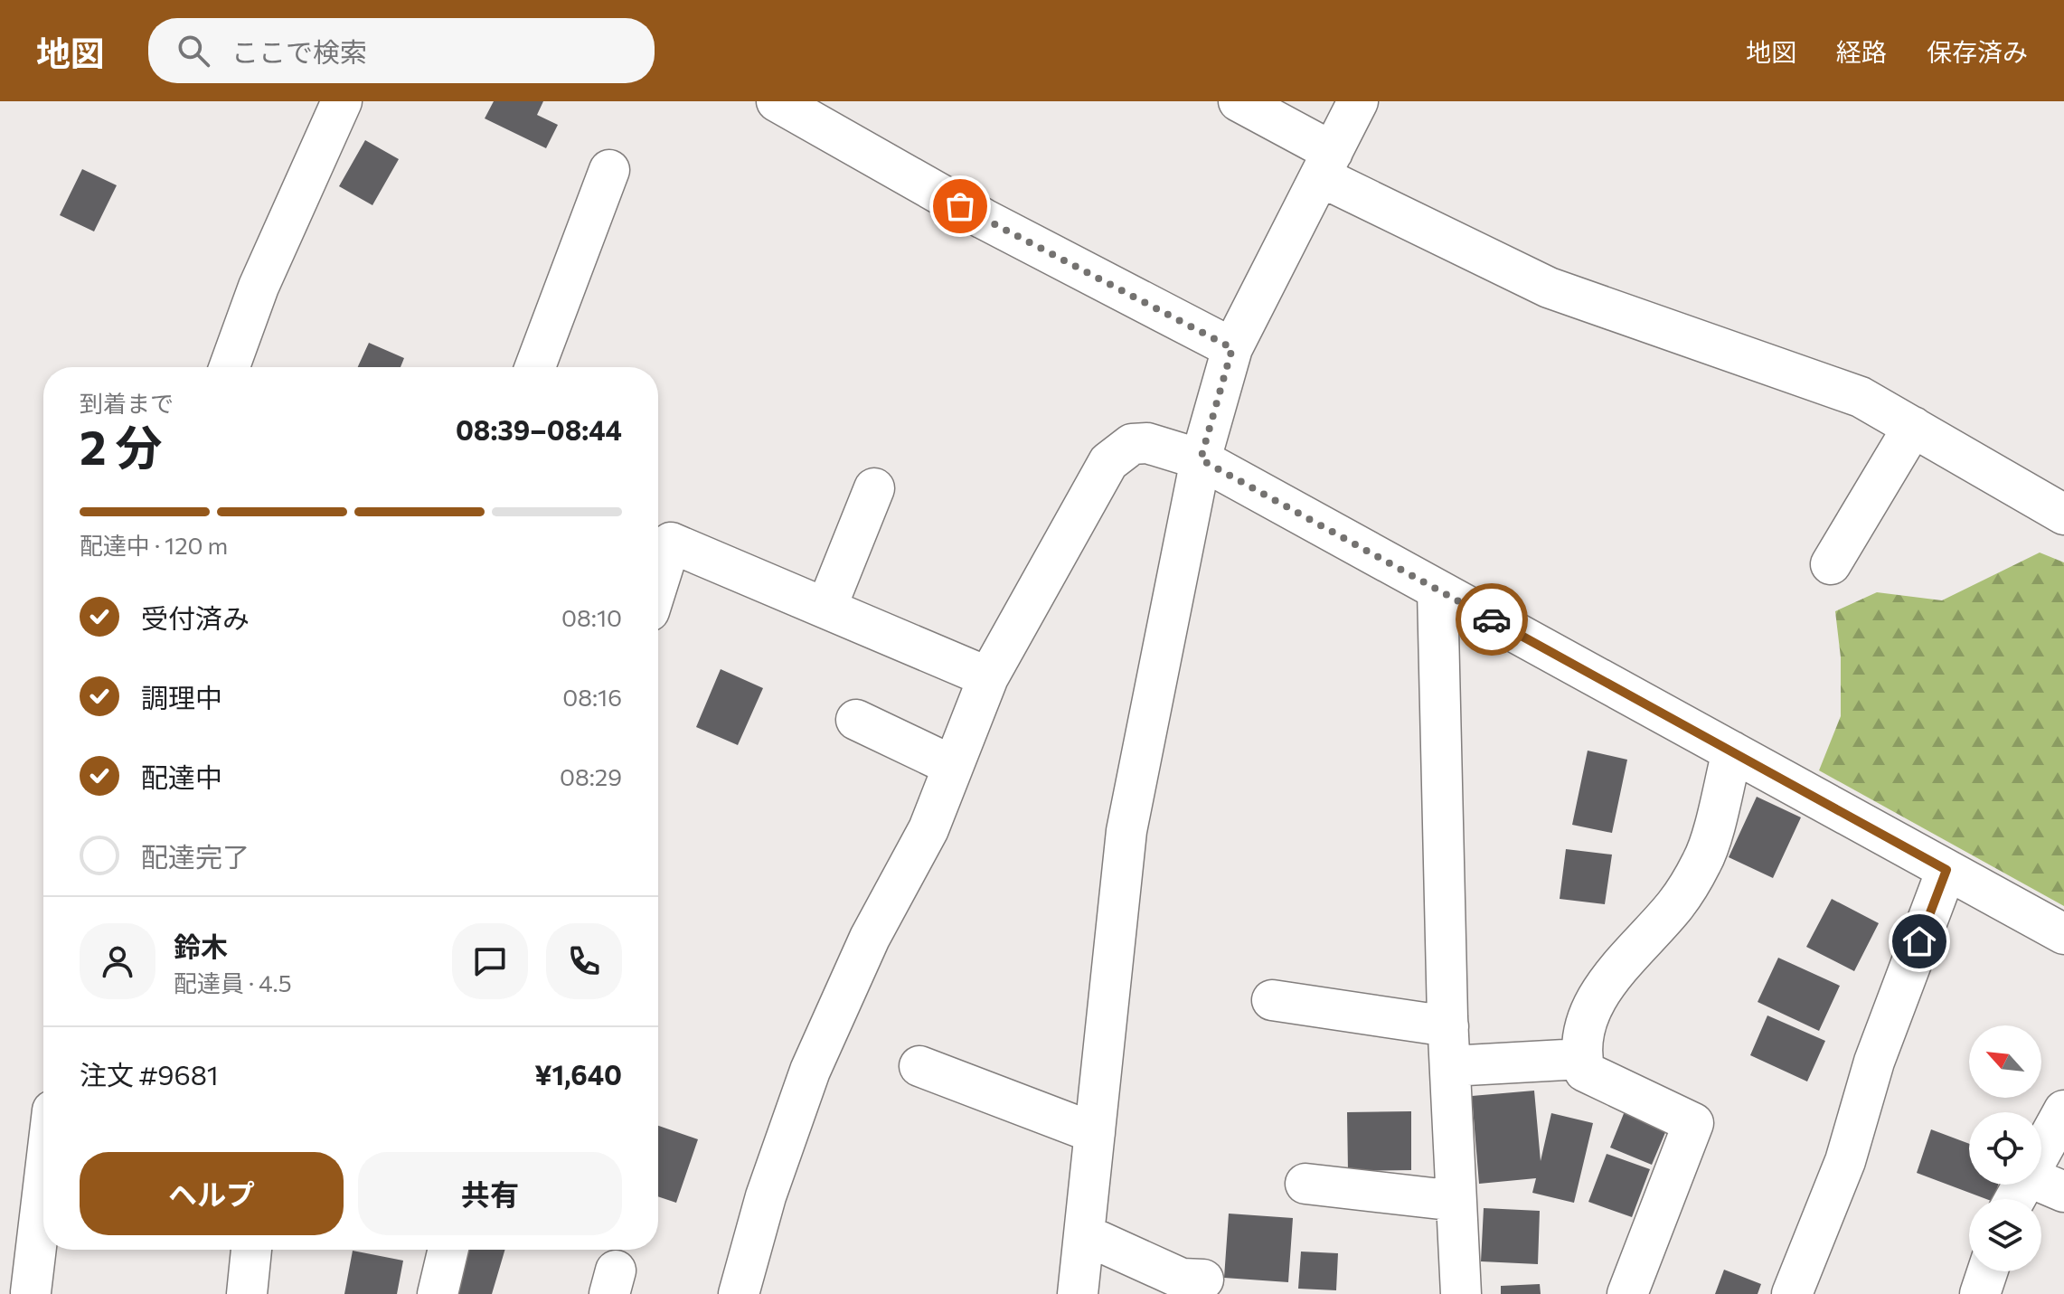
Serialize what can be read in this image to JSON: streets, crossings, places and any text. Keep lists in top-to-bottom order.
{
  "north": "top left",
  "page": {
    "header": "地図",
    "search": "ここで検索",
    "nav": ["地図", "経路", "保存済み"],
    "heading": ["2 分", "到着まで", "08:39–08:44"],
    "panel": [
      "鈴木",
      "配達員 · 4.5",
      "注文 #9681",
      "¥1,640"
    ],
    "bar": "配達中 · 120 m",
    "list": [
      ["受付済み", "08:10"],
      ["調理中", "08:16"],
      ["配達中", "08:29"],
      "配達完了"
    ],
    "buttons": ["ヘルプ", "共有"]
  }
}
